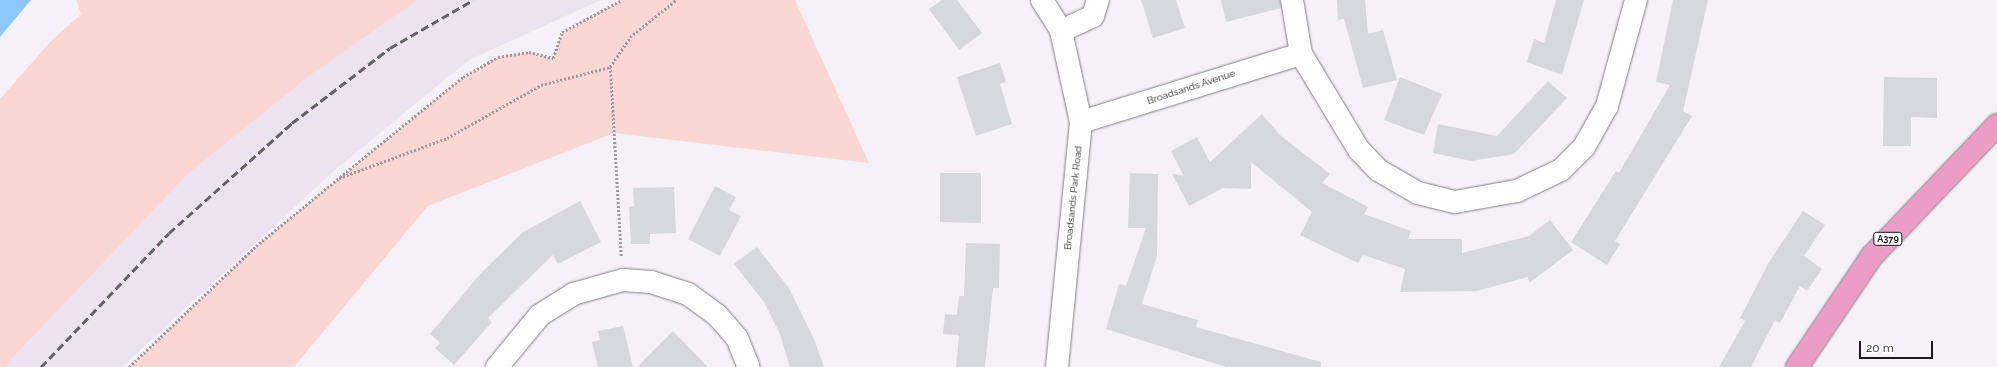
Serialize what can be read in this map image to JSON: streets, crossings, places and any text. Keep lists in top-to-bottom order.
{
  "streets": {
    "main road": ["A379"],
    "street": ["Broadsands Avenue", "Broadsands Park Road"]
  },
  "crossings": [
    ["Broadsands Avenue", "Broadsands Park Road"]
  ],
  "scale_bar": "20 m"
}
